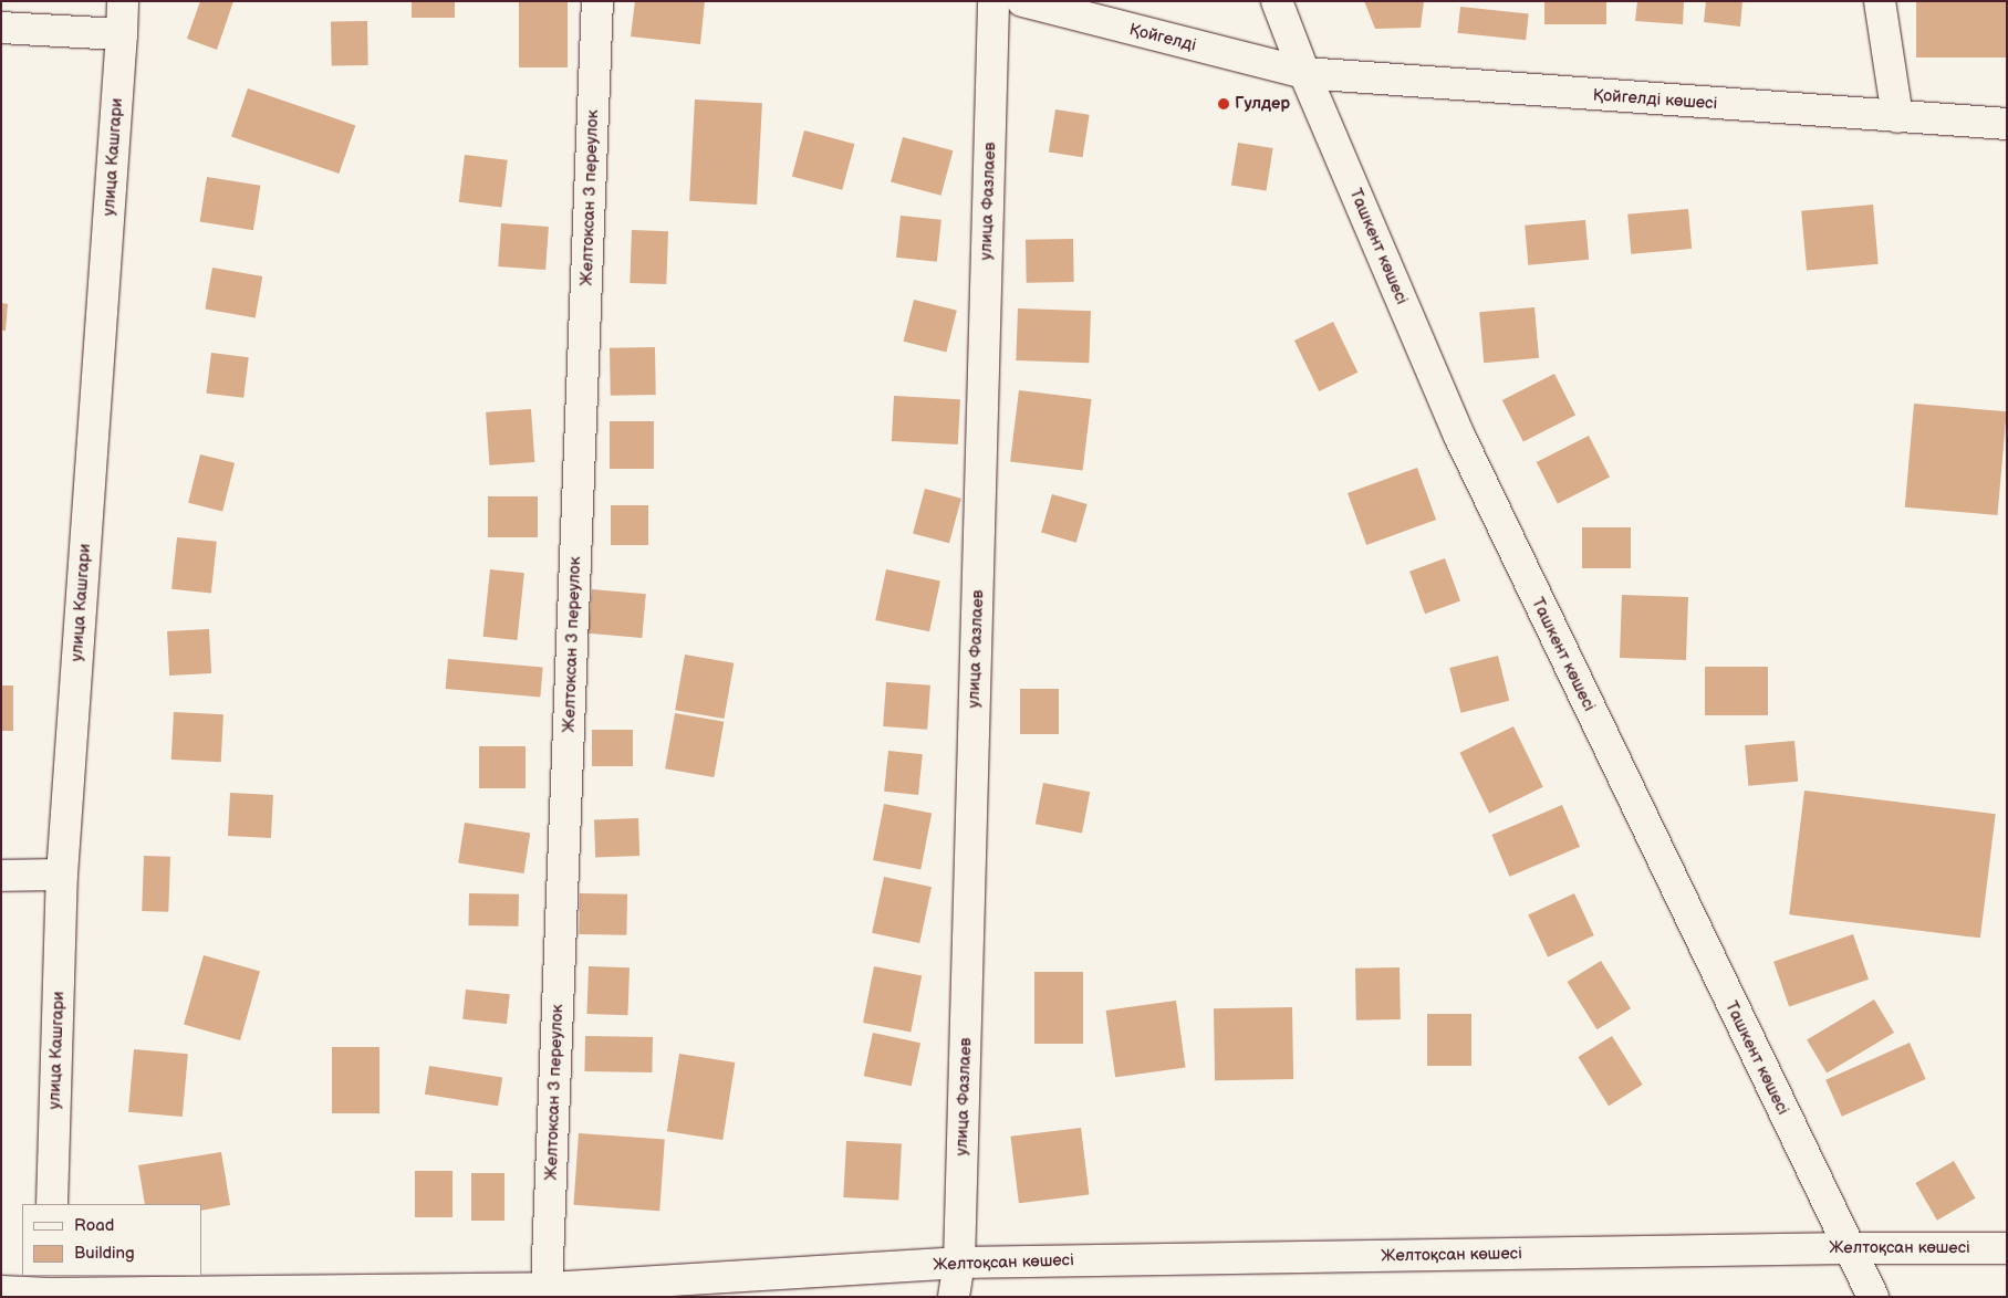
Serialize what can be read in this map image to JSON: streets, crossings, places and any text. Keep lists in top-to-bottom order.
{
  "streets": {
    "street": [
      "Қойгелді",
      "Қойгелді көшесі",
      "улица Кашгари",
      "Желтоксан 3 переулок",
      "улица Фазлаев",
      "Ташкент көшесі",
      "Желтоқсан көшесі"
    ]
  },
  "crossings": [
    ["Қойгелді", "Қойгелді көшесі"],
    ["Қойгелді", "Ташкент көшесі"],
    ["Қойгелді көшесі", "Ташкент көшесі"],
    ["Желтоксан 3 переулок", "Желтоқсан көшесі"],
    ["улица Фазлаев", "Желтоқсан көшесі"],
    ["Ташкент көшесі", "Желтоқсан көшесі"]
  ],
  "places": ["Гулдер"],
  "legend": ["Road", "Building"]
}
